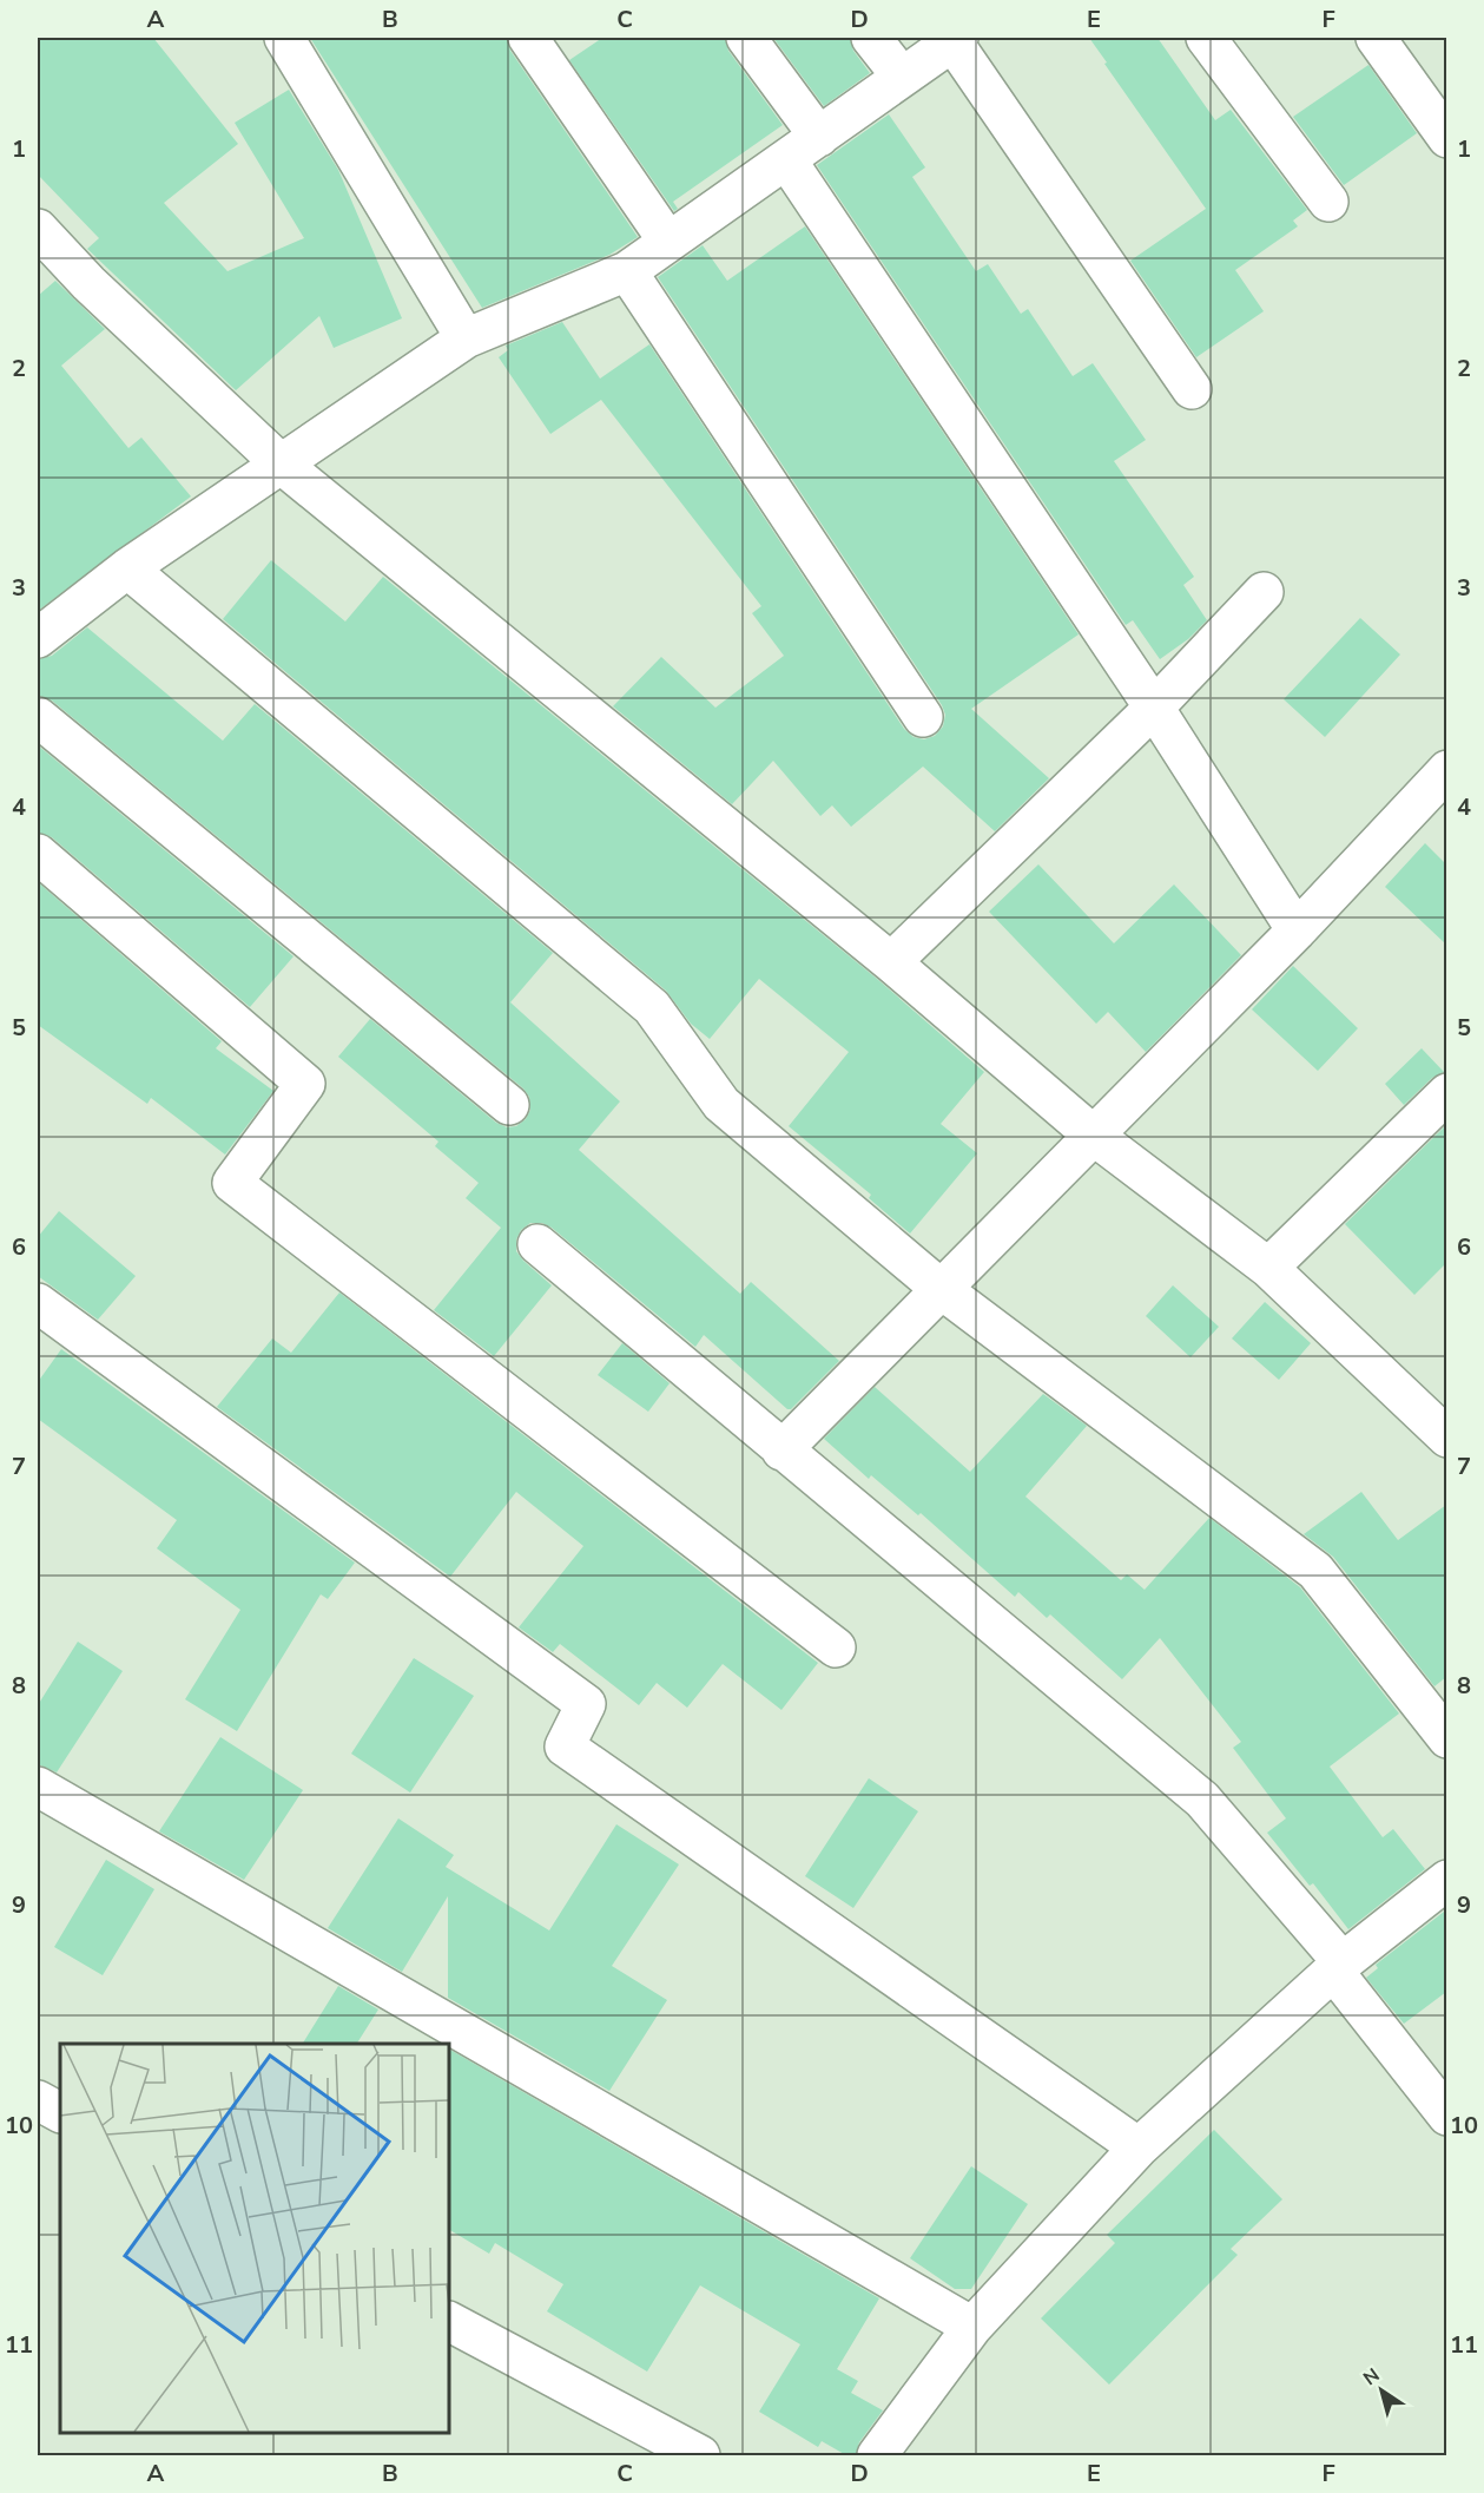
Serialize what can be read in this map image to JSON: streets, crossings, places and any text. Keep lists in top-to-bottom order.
{
  "north": "top left",
  "grid": {
    "columns": [
      "A",
      "B",
      "C",
      "D",
      "E",
      "F"
    ],
    "rows": [
      "1",
      "2",
      "3",
      "4",
      "5",
      "6",
      "7",
      "8",
      "9",
      "10",
      "11"
    ]
  }
}
